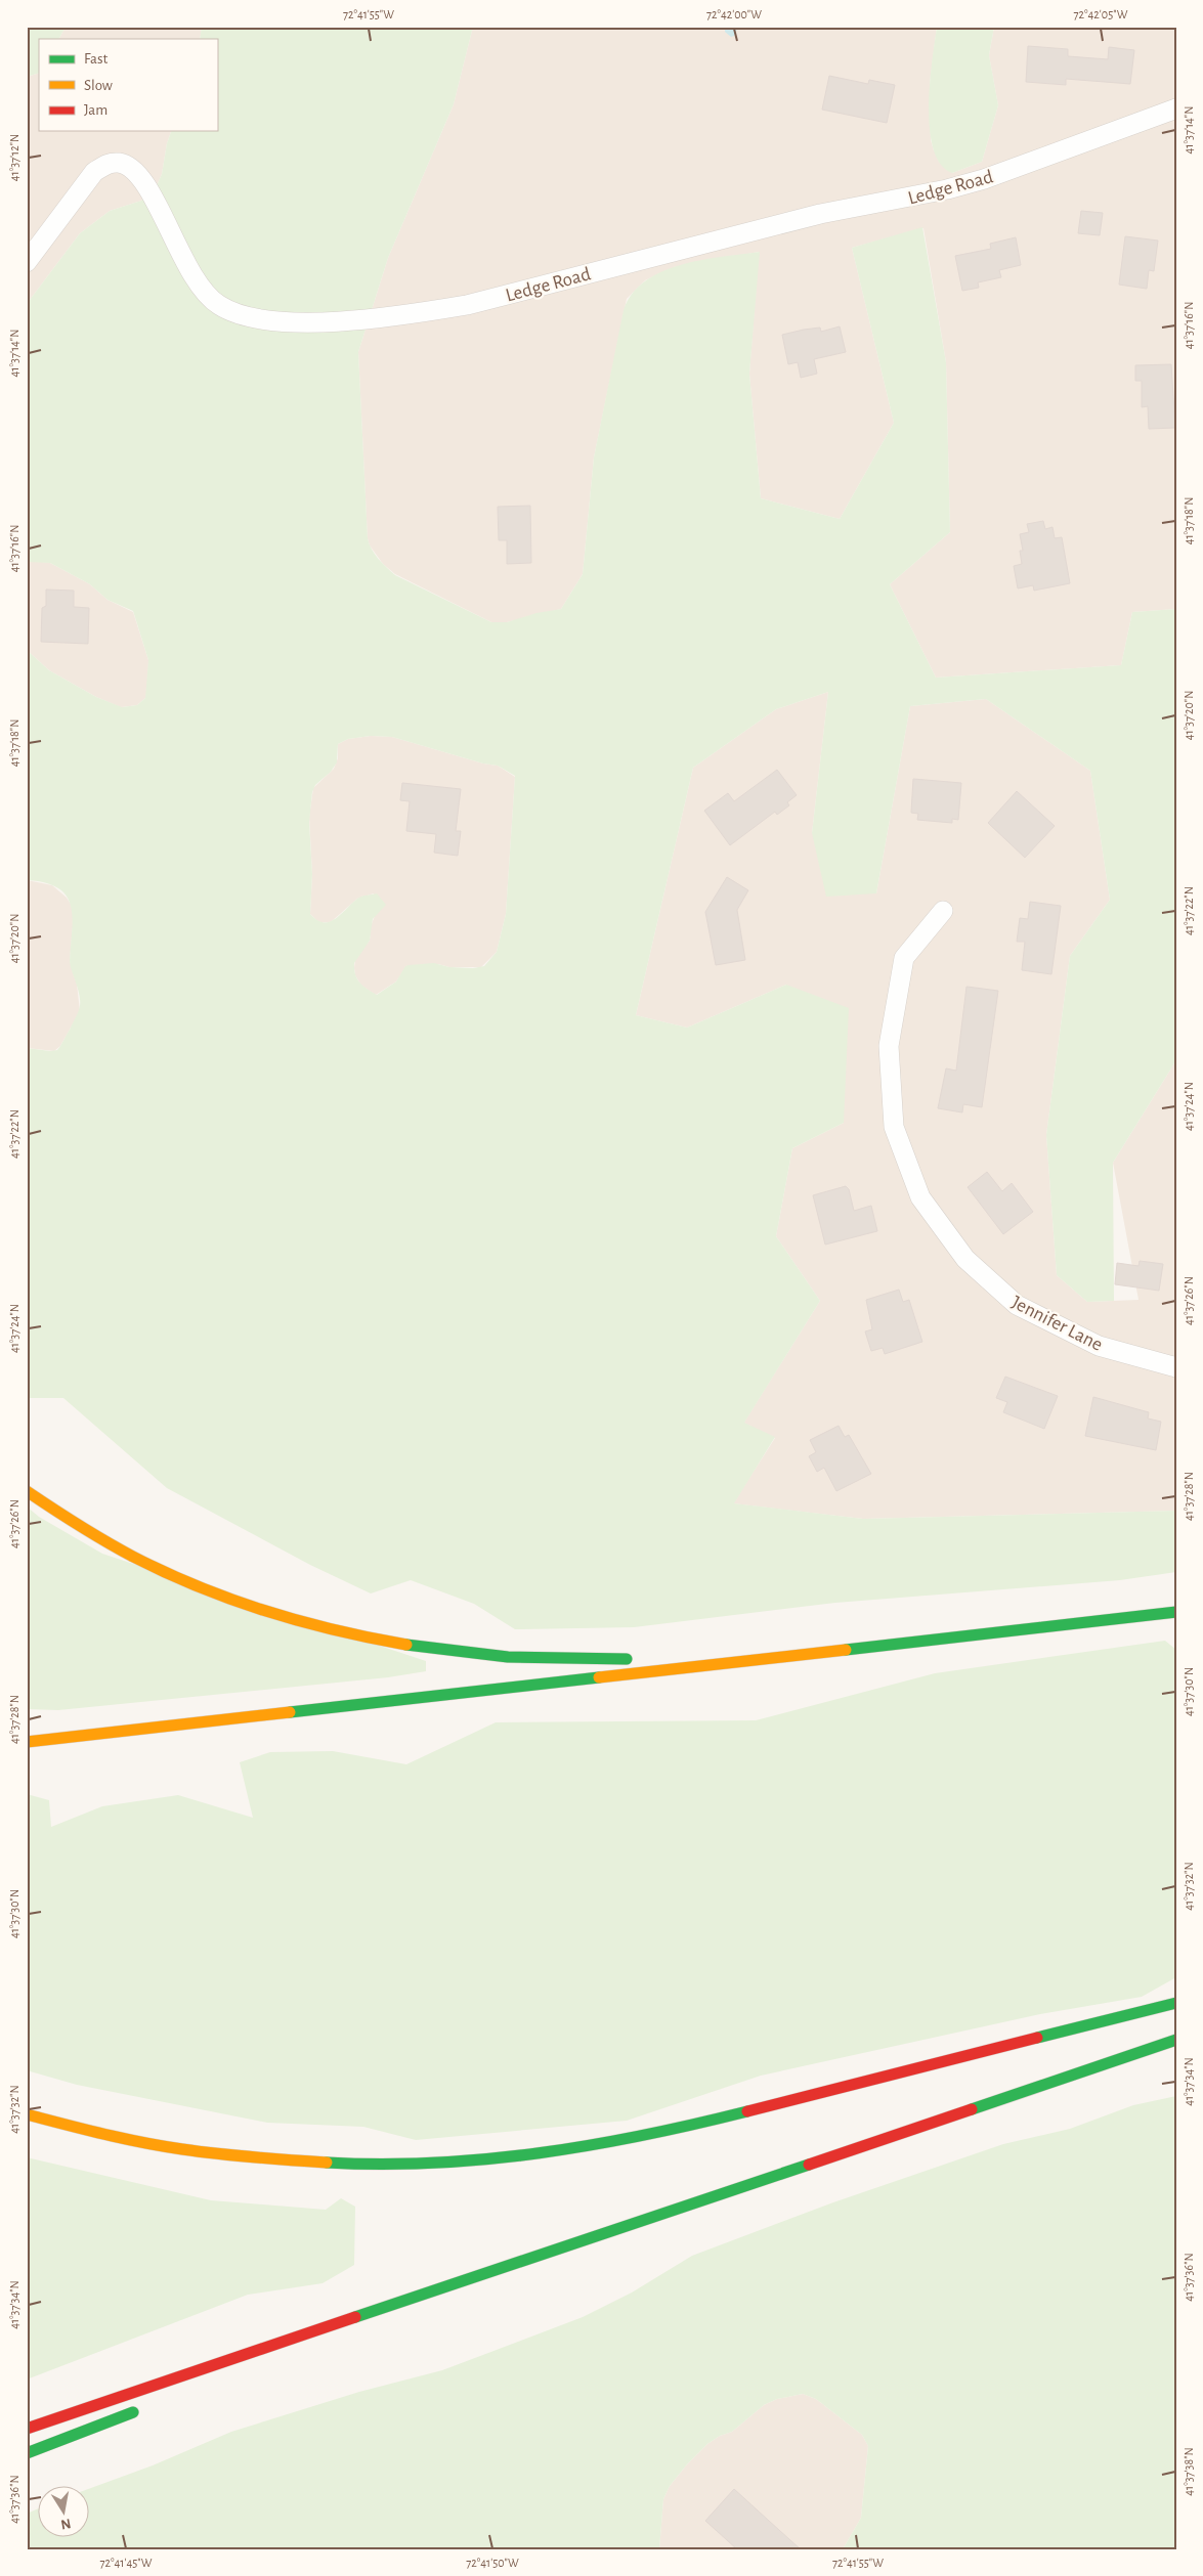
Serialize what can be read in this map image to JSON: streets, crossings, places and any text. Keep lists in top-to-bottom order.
{
  "streets": {
    "street": ["Ledge Road", "Jennifer Lane"]
  },
  "legend": ["Fast", "Slow", "Jam"],
  "north": "bottom",
  "coordinates": [
    "72°41'55\"W",
    "72°42'00\"W",
    "72°42'05\"W",
    "41°37'14\"N",
    "41°37'12\"N",
    "41°37'16\"N",
    "41°37'18\"N",
    "41°37'20\"N",
    "41°37'22\"N",
    "41°37'24\"N",
    "41°37'26\"N",
    "41°37'28\"N",
    "41°37'30\"N",
    "41°37'32\"N",
    "41°37'34\"N",
    "41°37'36\"N",
    "41°37'38\"N",
    "72°41'45\"W",
    "72°41'50\"W"
  ]
}
